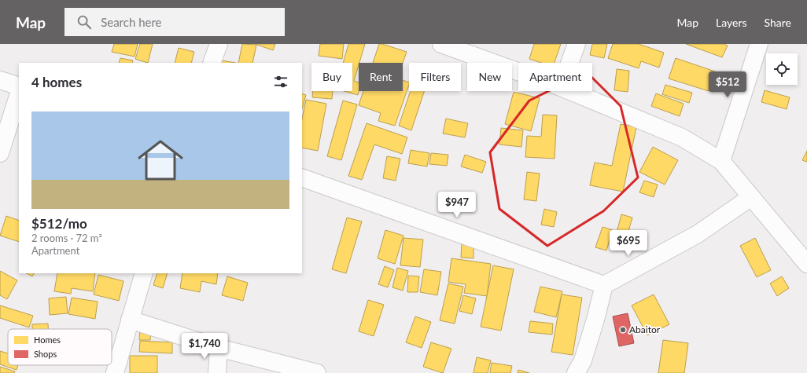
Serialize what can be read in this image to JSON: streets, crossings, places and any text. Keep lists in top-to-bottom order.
{
  "places": ["Abaitor"],
  "legend": ["Homes", "Shops"],
  "page": {
    "header": "Map",
    "search": "Search here",
    "nav": ["Map", "Layers", "Share"],
    "chip": [
      "Buy",
      "Rent",
      "Filters",
      "New",
      "Apartment"
    ],
    "heading": "4 homes",
    "price": [
      "$512",
      "$947",
      "$695",
      "$1,740"
    ],
    "list": [
      {
        "name": "$512/mo",
        "note": "2 rooms · 72 m² · Apartment"
      }
    ]
  }
}
